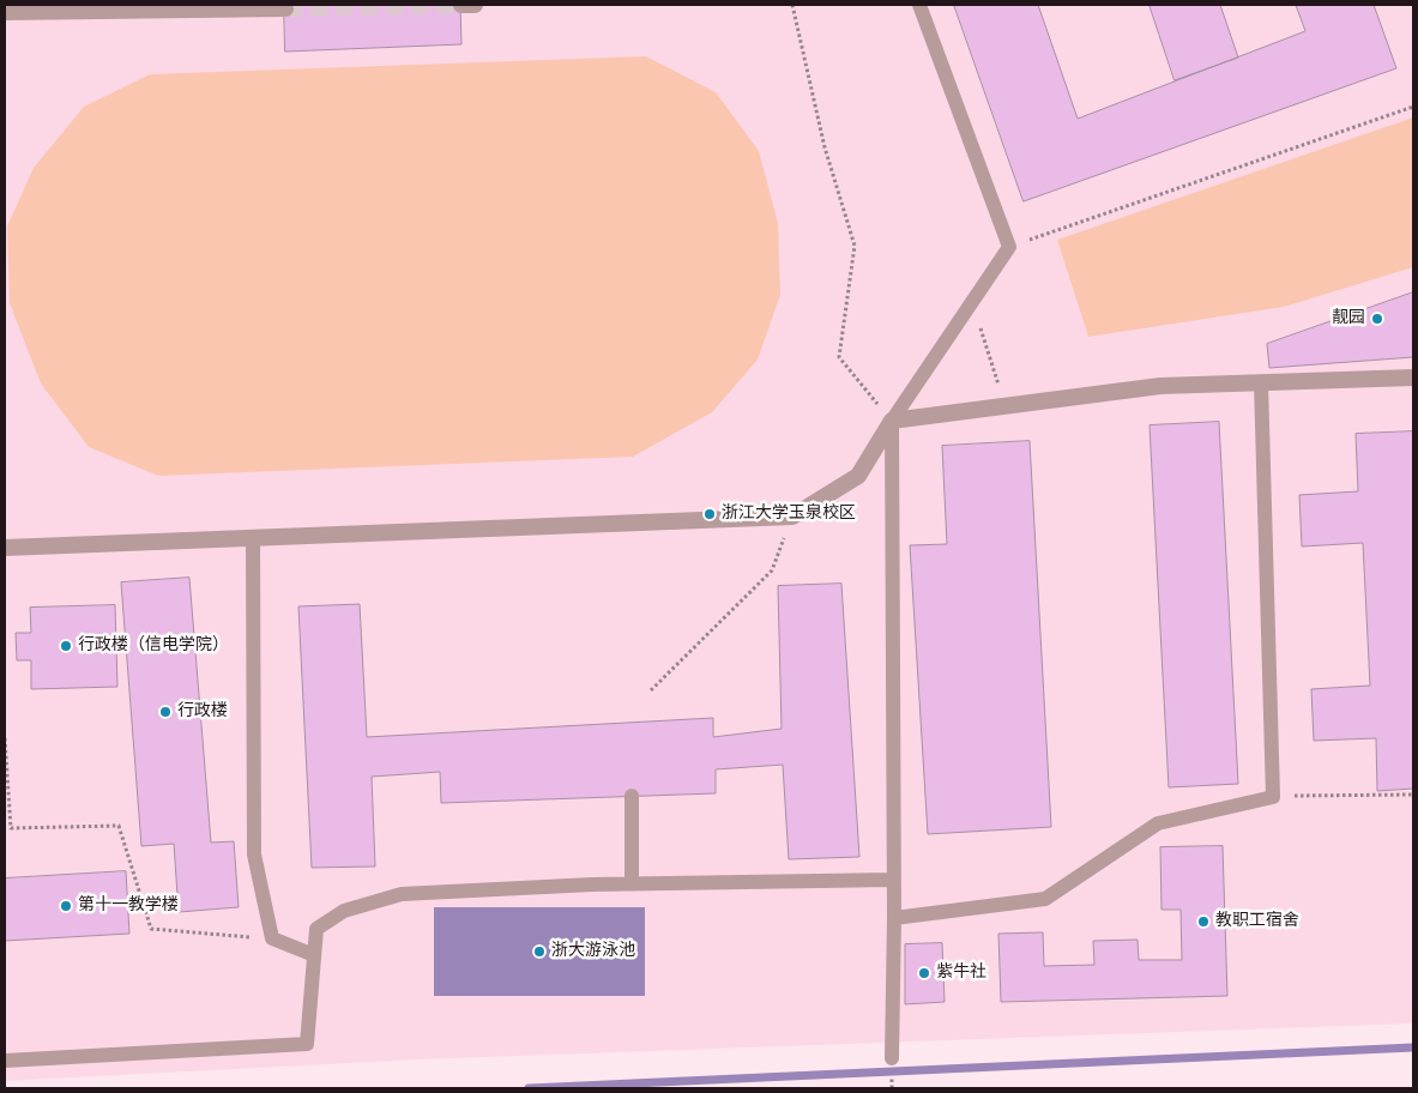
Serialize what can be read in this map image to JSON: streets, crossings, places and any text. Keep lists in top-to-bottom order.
{
  "places": [
    "靓园",
    "浙江大学玉泉校区",
    "行政楼（信电学院）",
    "行政楼",
    "第十一教学楼",
    "教职工宿舍",
    "浙大游泳池",
    "紫牛社"
  ]
}
